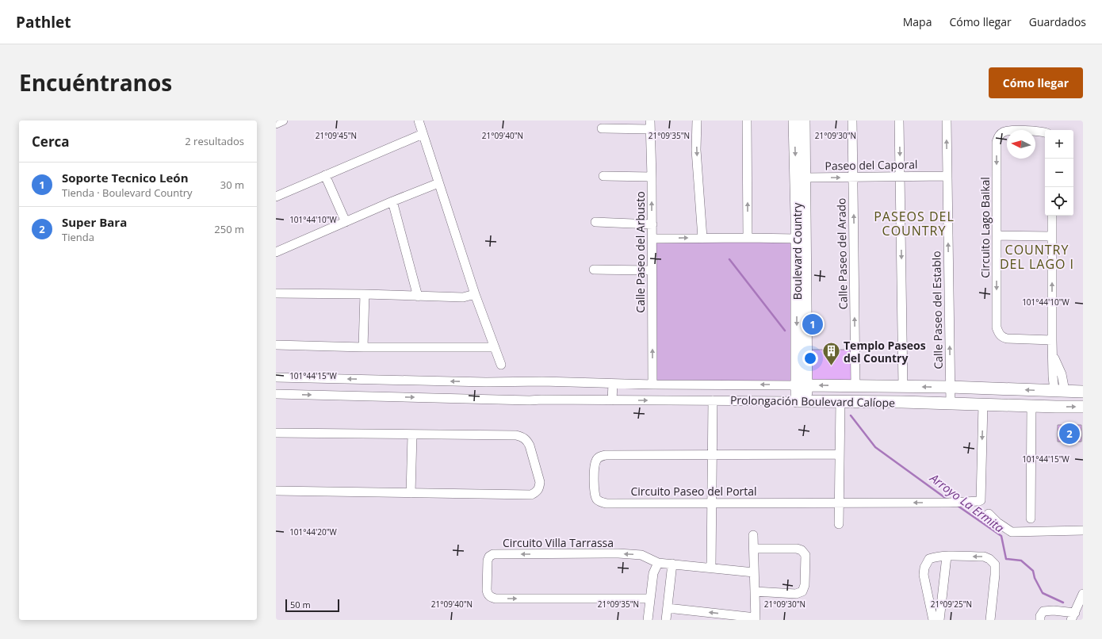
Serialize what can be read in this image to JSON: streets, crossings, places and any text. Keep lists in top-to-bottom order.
{
  "streets": {
    "street": [
      "Paseo del Caporal",
      "Circuito Lago Baikal",
      "Boulevard Country",
      "Calle Paseo del Arbusto",
      "Calle Paseo del Arado",
      "Calle Paseo del Establo",
      "Prolongación Boulevard Calíope",
      "Circuito Paseo del Portal",
      "Circuito Villa Tarrassa"
    ]
  },
  "crossings": [
    ["Paseo del Caporal", "Boulevard Country"],
    ["Paseo del Caporal", "Calle Paseo del Arado"],
    ["Paseo del Caporal", "Calle Paseo del Establo"],
    ["Boulevard Country", "Prolongación Boulevard Calíope"],
    ["Calle Paseo del Arbusto", "Prolongación Boulevard Calíope"],
    ["Calle Paseo del Arado", "Prolongación Boulevard Calíope"],
    ["Calle Paseo del Establo", "Prolongación Boulevard Calíope"],
    ["Prolongación Boulevard Calíope", "Circuito Paseo del Portal"]
  ],
  "one_way": ["Paseo del Caporal"],
  "districts": ["PASEOS DEL COUNTRY", "COUNTRY DEL LAGO I"],
  "water": ["Arroyo La Ermita"],
  "places": {
    "building": ["Templo Paseos del Country"]
  },
  "scale_bar": "50 m",
  "north": "left",
  "page": {
    "header": "Pathlet",
    "nav": ["Mapa", "Cómo llegar", "Guardados"],
    "title": "Encuéntranos",
    "buttons": "Cómo llegar",
    "heading": ["Cerca", "2 resultados"],
    "map_buttons": ["+", "−"],
    "list": [
      {
        "mark": "1",
        "name": "Soporte Tecnico León",
        "note": "Tienda · Boulevard Country",
        "value": "30 m"
      },
      {
        "mark": "2",
        "name": "Super Bara",
        "note": "Tienda",
        "value": "250 m"
      }
    ],
    "pins": ["1", "2"],
    "scale": "50 m"
  },
  "coordinates": [
    "21°09'45\"N",
    "21°09'40\"N",
    "21°09'35\"N",
    "21°09'30\"N",
    "101°44'10\"W",
    "101°44'15\"W",
    "101°44'20\"W",
    "21°09'25\"N"
  ]
}
